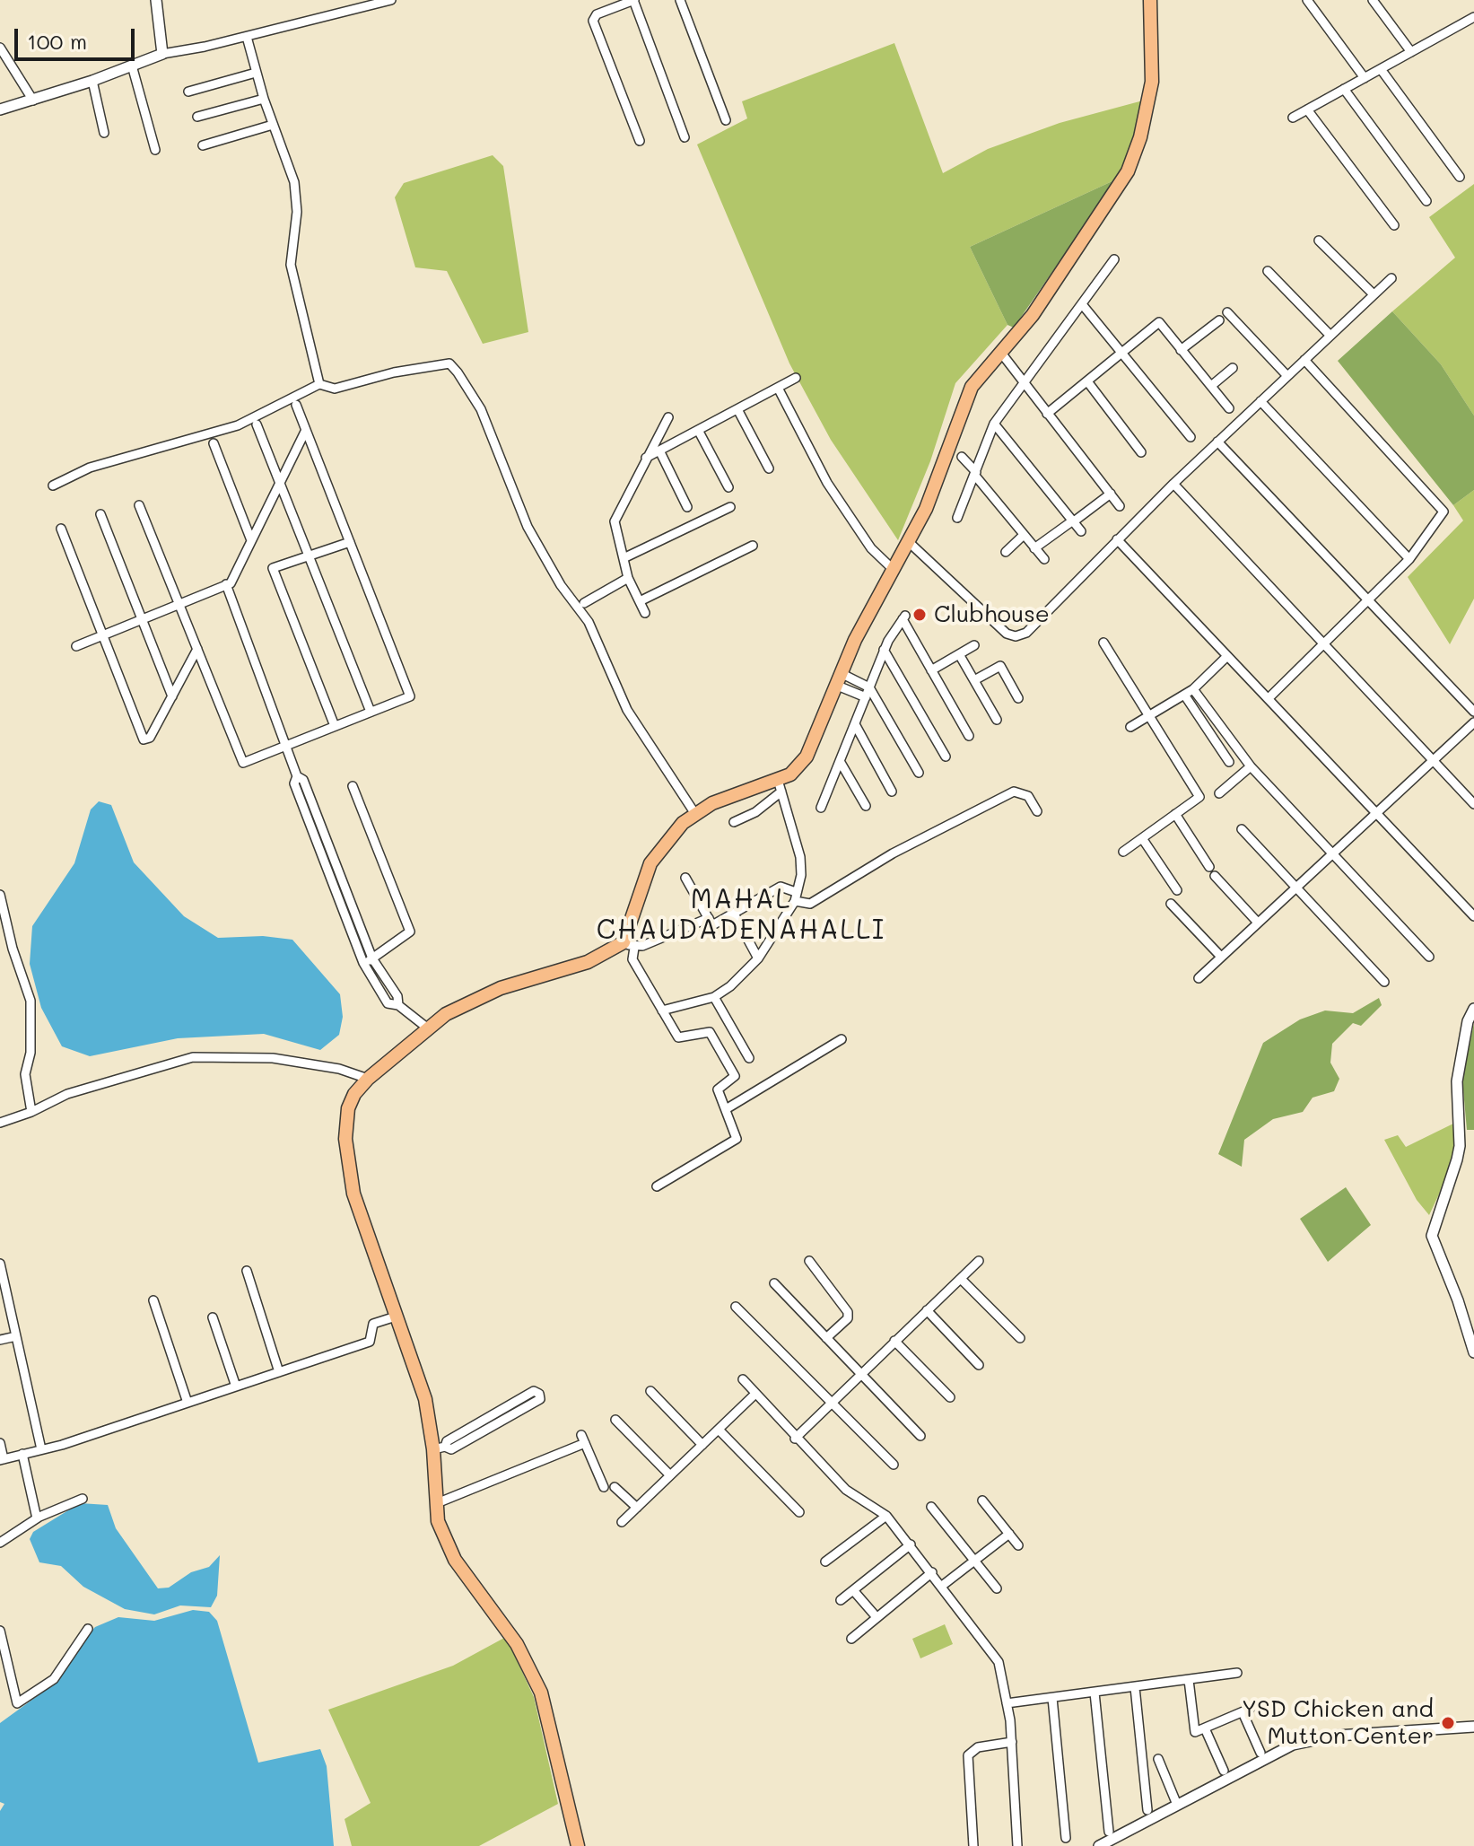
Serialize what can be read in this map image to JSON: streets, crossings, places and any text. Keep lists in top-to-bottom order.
{
  "districts": ["MAHAL CHAUDADENAHALLI"],
  "places": ["Clubhouse", "YSD Chicken and Mutton Center"],
  "scale_bar": "100 m"
}
